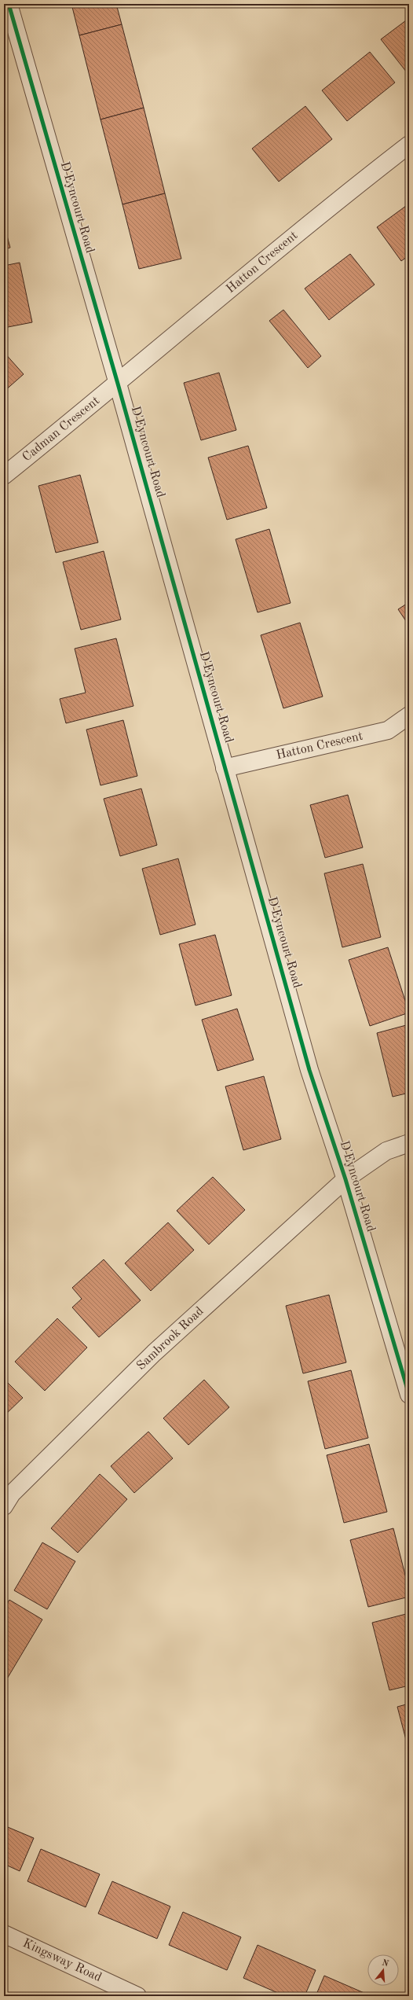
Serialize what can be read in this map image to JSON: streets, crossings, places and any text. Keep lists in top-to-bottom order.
{
  "streets": {
    "street": [
      "D'Eyncourt Road",
      "Hatton Crescent",
      "Cadman Crescent",
      "Sambrook Road",
      "Kingsway Road"
    ]
  },
  "crossings": [
    ["D'Eyncourt Road", "Hatton Crescent"],
    ["D'Eyncourt Road", "Cadman Crescent"],
    ["D'Eyncourt Road", "Sambrook Road"],
    ["Hatton Crescent", "Cadman Crescent"]
  ],
  "north": "top"
}
